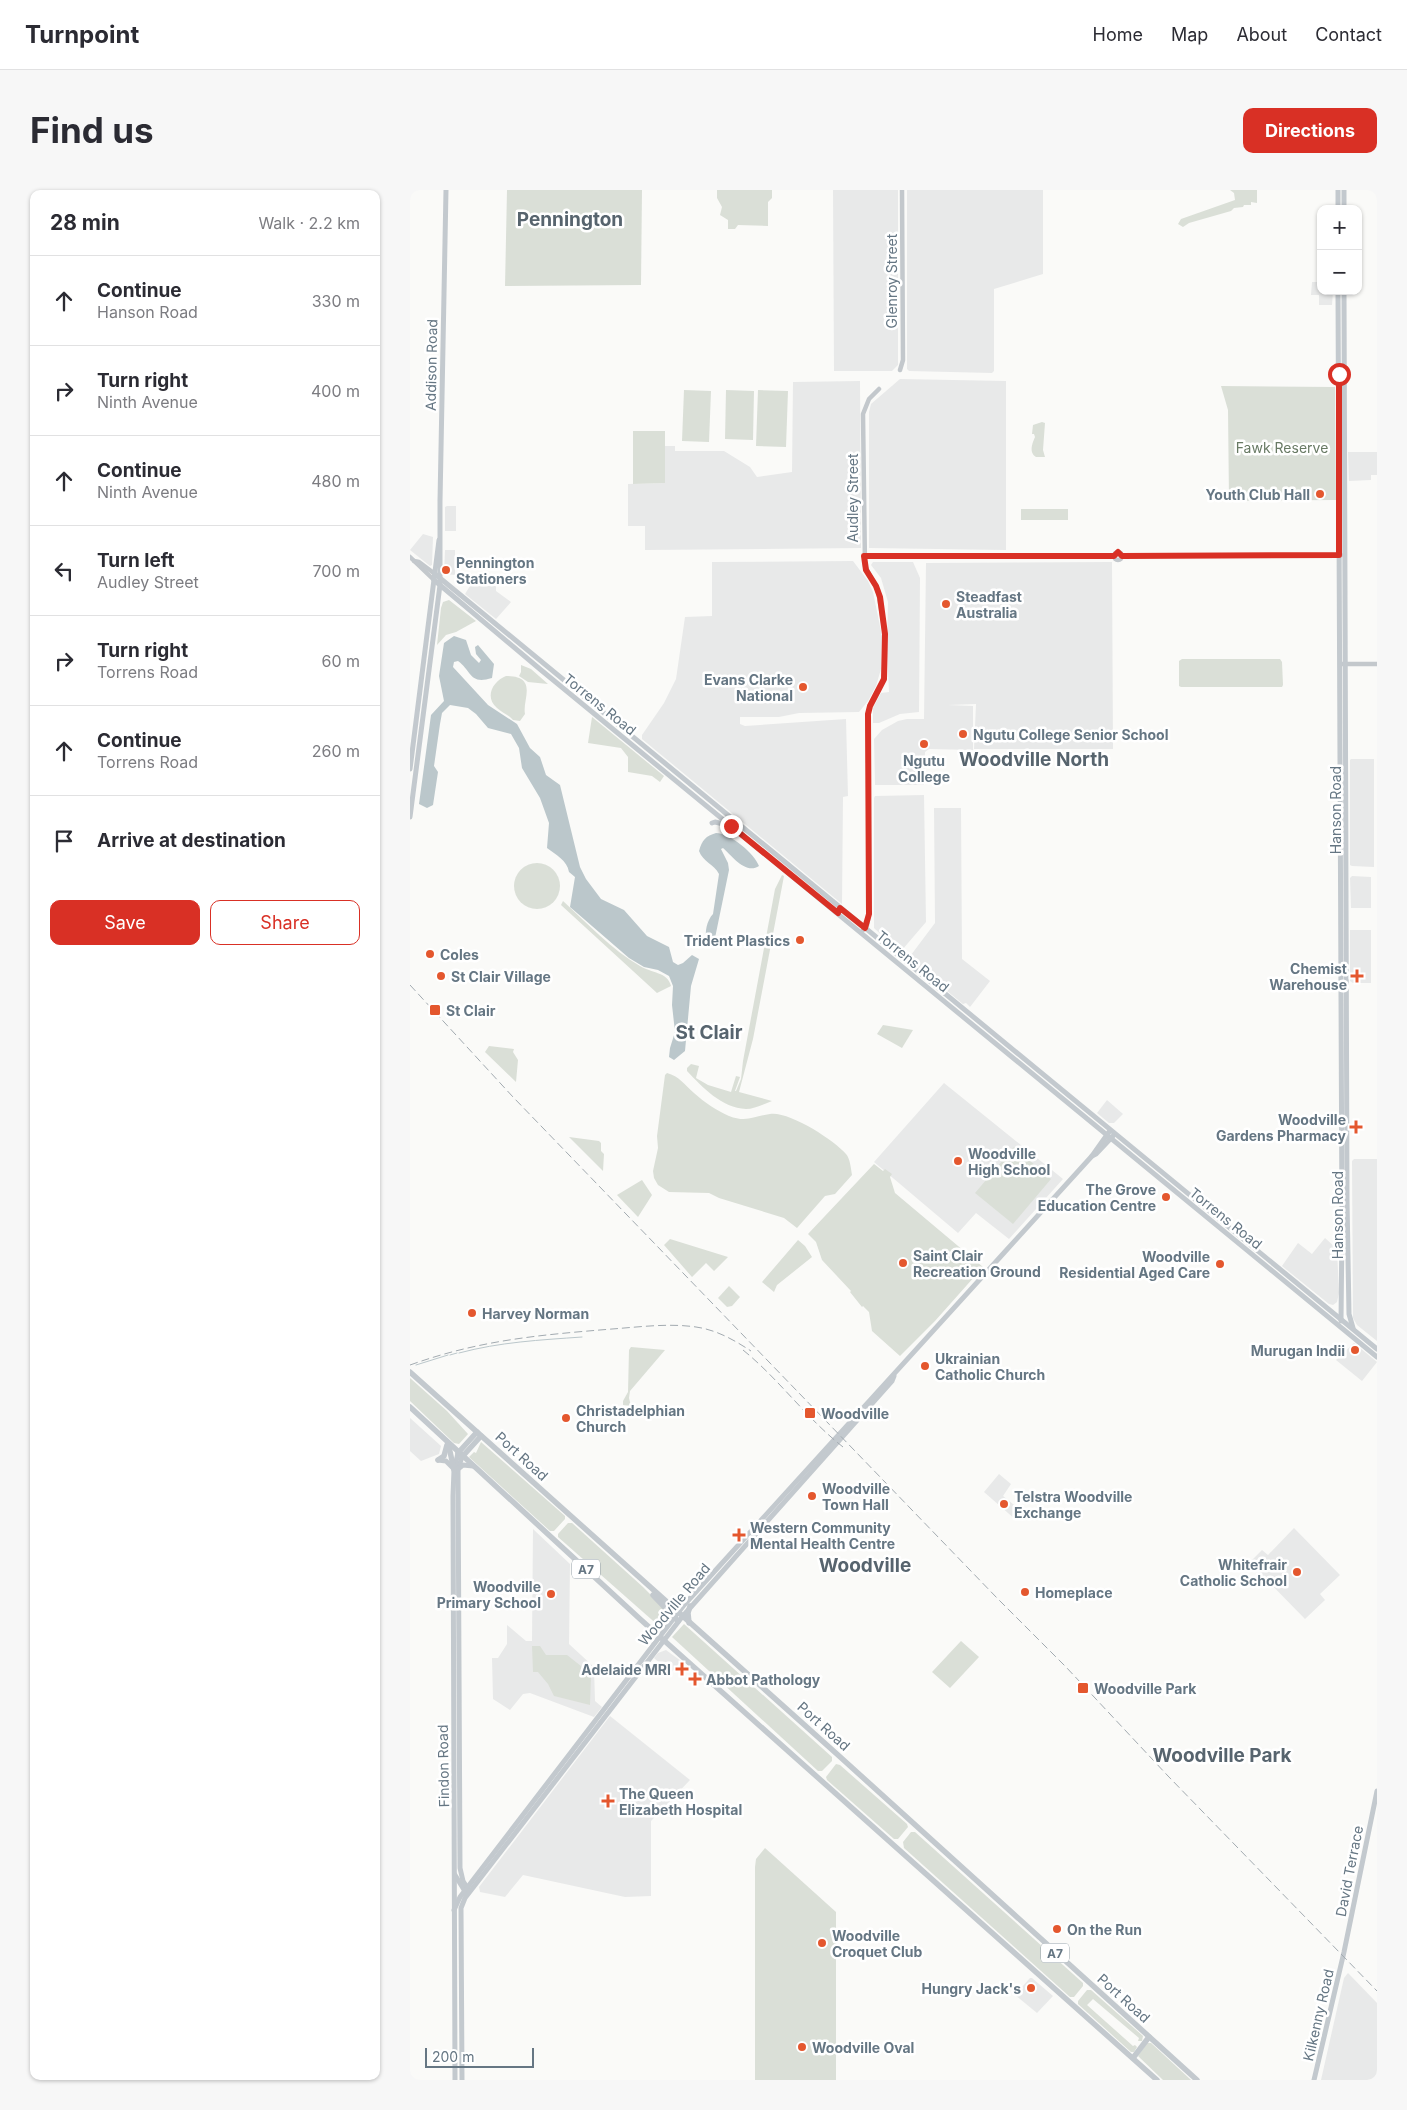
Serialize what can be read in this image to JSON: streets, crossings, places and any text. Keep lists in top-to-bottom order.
{
  "streets": {
    "highway": ["Port Road", "A7"],
    "main road": [
      "Addison Road",
      "Torrens Road",
      "Hanson Road",
      "Woodville Road",
      "Findon Road",
      "David Terrace",
      "Kilkenny Road"
    ],
    "street": ["Glenroy Street", "Audley Street"]
  },
  "crossings": [
    ["Addison Road", "Torrens Road"],
    ["Audley Street", "Torrens Road"],
    ["Torrens Road", "Hanson Road"],
    ["Torrens Road", "Woodville Road"],
    ["Port Road", "Woodville Road"],
    ["A7", "Woodville Road"],
    ["A7", "Findon Road"],
    ["Woodville Road", "Findon Road"],
    ["David Terrace", "Kilkenny Road"]
  ],
  "districts": [
    "Pennington",
    "Woodville North",
    "St Clair",
    "Woodville",
    "Woodville Park"
  ],
  "parks": ["Fawk Reserve"],
  "places": {
    "other": [
      "Youth Club Hall",
      "Pennington Stationers",
      "Steadfast Australia",
      "Evans Clarke National",
      "Ngutu College Senior School",
      "Ngutu College",
      "Trident Plastics",
      "Coles",
      "St Clair Village",
      "Woodville High School",
      "The Grove Education Centre",
      "Saint Clair Recreation Ground",
      "Woodville Residential Aged Care",
      "Harvey Norman",
      "Murugan Indii",
      "Ukrainian Catholic Church",
      "Christadelphian Church",
      "Woodville Town Hall",
      "Telstra Woodville Exchange",
      "Whitefrair Catholic School",
      "Homeplace",
      "Woodville Primary School",
      "On the Run",
      "Woodville Croquet Club",
      "Hungry Jack's",
      "Woodville Oval"
    ],
    "health": [
      "Chemist Warehouse",
      "Woodville Gardens Pharmacy",
      "Western Community Mental Health Centre",
      "Adelaide MRI",
      "Abbot Pathology",
      "The Queen Elizabeth Hospital"
    ],
    "transit": ["St Clair", "Woodville", "Woodville Park"]
  },
  "scale_bar": "200 m",
  "page": {
    "header": "Turnpoint",
    "nav": [
      "Home",
      "Map",
      "About",
      "Contact"
    ],
    "buttons": [
      "Directions",
      ["Save", "Share"]
    ],
    "title": "Find us",
    "heading": ["28 min", "Walk · 2.2 km"],
    "map_buttons": ["+", "−"],
    "list": [
      ["Continue", "Hanson Road", "330 m"],
      ["Turn right", "Ninth Avenue", "400 m"],
      ["Continue", "Ninth Avenue", "480 m"],
      ["Turn left", "Audley Street", "700 m"],
      ["Turn right", "Torrens Road", "60 m"],
      ["Continue", "Torrens Road", "260 m"],
      "Arrive at destination"
    ],
    "scale": "200 m"
  }
}
